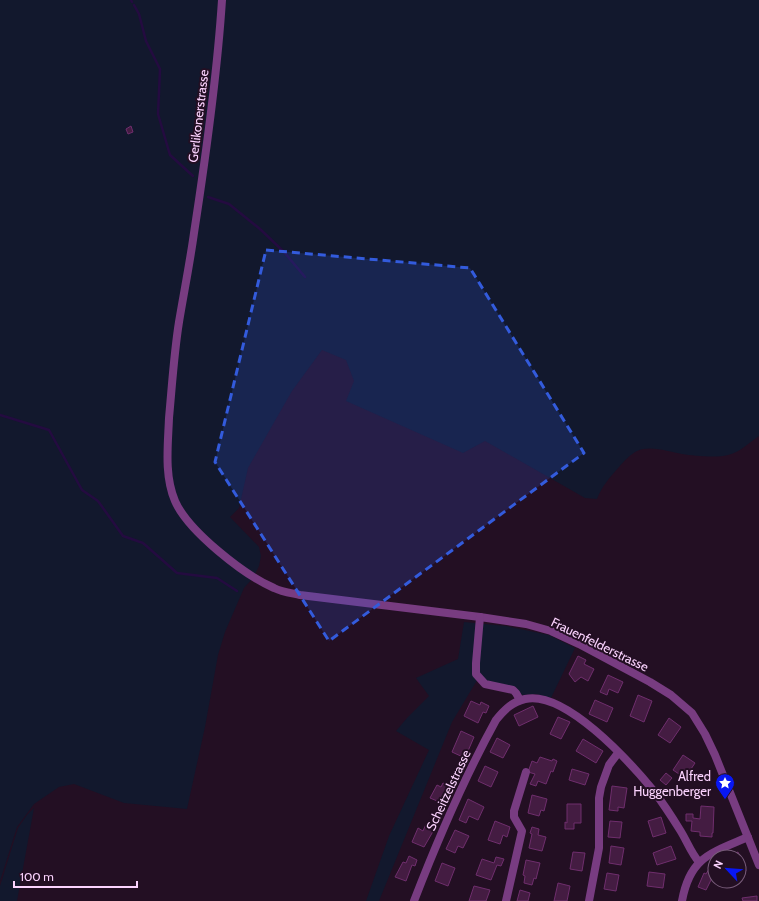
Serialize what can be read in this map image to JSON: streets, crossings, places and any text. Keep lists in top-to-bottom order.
{
  "streets": {
    "street": ["Gerlikonerstrasse", "Frauenfelderstrasse", "Scheitzelstrasse"]
  },
  "crossings": [
    ["Gerlikonerstrasse", "Frauenfelderstrasse"]
  ],
  "places": {
    "place": ["Alfred Huggenberger"]
  },
  "scale_bar": "100 m",
  "north": "top left"
}
